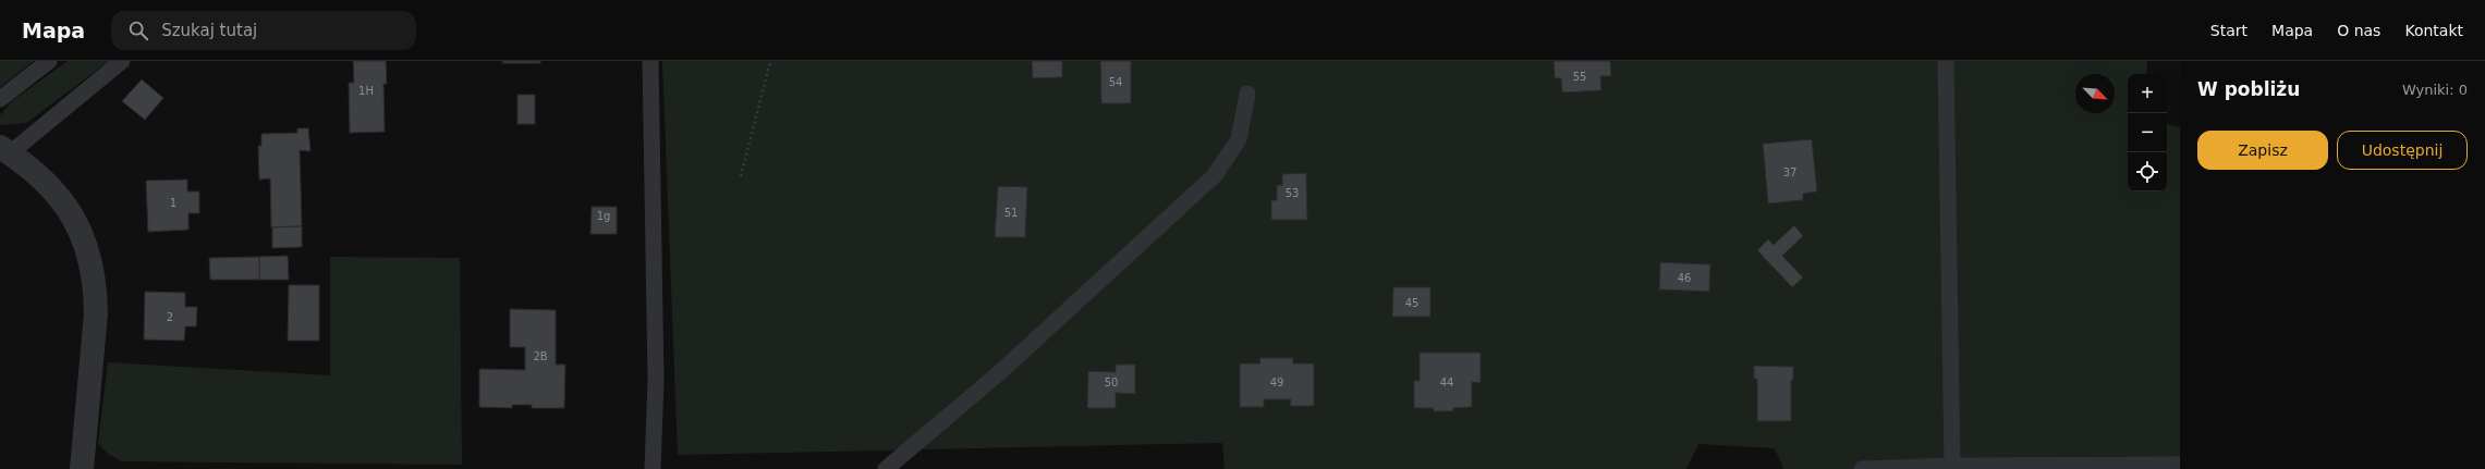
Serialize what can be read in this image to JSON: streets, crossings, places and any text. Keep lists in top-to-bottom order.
{
  "house_numbers": [
    "55",
    "54",
    "1H",
    "37",
    "53",
    "1",
    "51",
    "1g",
    "46",
    "45",
    "2",
    "2B",
    "50",
    "49",
    "44"
  ],
  "north": "bottom right",
  "page": {
    "header": "Mapa",
    "search": "Szukaj tutaj",
    "nav": [
      "Start",
      "Mapa",
      "O nas",
      "Kontakt"
    ],
    "heading": ["W pobliżu", "Wyniki: 0"],
    "map_buttons": ["+", "−"],
    "buttons": ["Zapisz", "Udostępnij"]
  }
}
